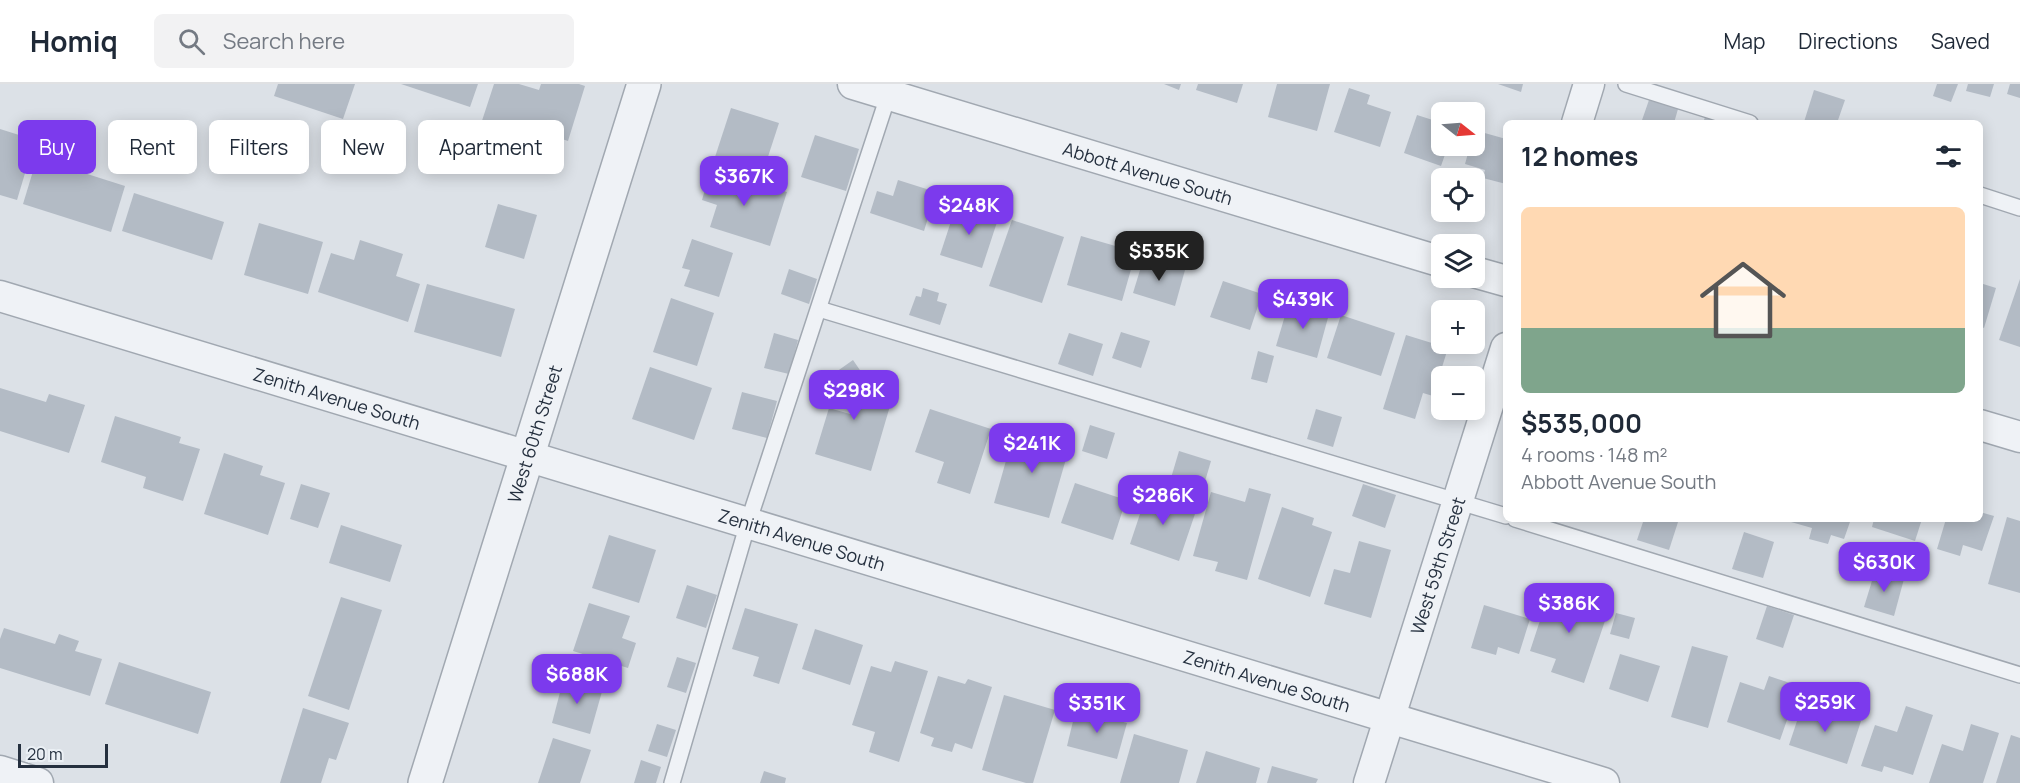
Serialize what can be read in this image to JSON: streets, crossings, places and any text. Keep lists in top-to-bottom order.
{
  "streets": {
    "street": [
      "Abbott Avenue South",
      "Zenith Avenue South",
      "West 60th Street",
      "West 59th Street"
    ]
  },
  "crossings": [
    ["Zenith Avenue South", "West 60th Street"],
    ["Zenith Avenue South", "West 59th Street"]
  ],
  "scale_bar": "20 m",
  "north": "right",
  "page": {
    "header": "Homiq",
    "search": "Search here",
    "nav": ["Map", "Directions", "Saved"],
    "map_buttons": ["+", "−"],
    "chip": [
      "Buy",
      "Rent",
      "Filters",
      "New",
      "Apartment"
    ],
    "heading": "12 homes",
    "price": [
      "$367K",
      "$248K",
      "$535K",
      "$439K",
      "$298K",
      "$241K",
      "$286K",
      "$630K",
      "$386K",
      "$688K",
      "$259K",
      "$351K"
    ],
    "list": [
      {
        "name": "$535,000",
        "note": "4 rooms · 148 m² · Abbott Avenue South"
      }
    ],
    "scale": "20 m"
  }
}
